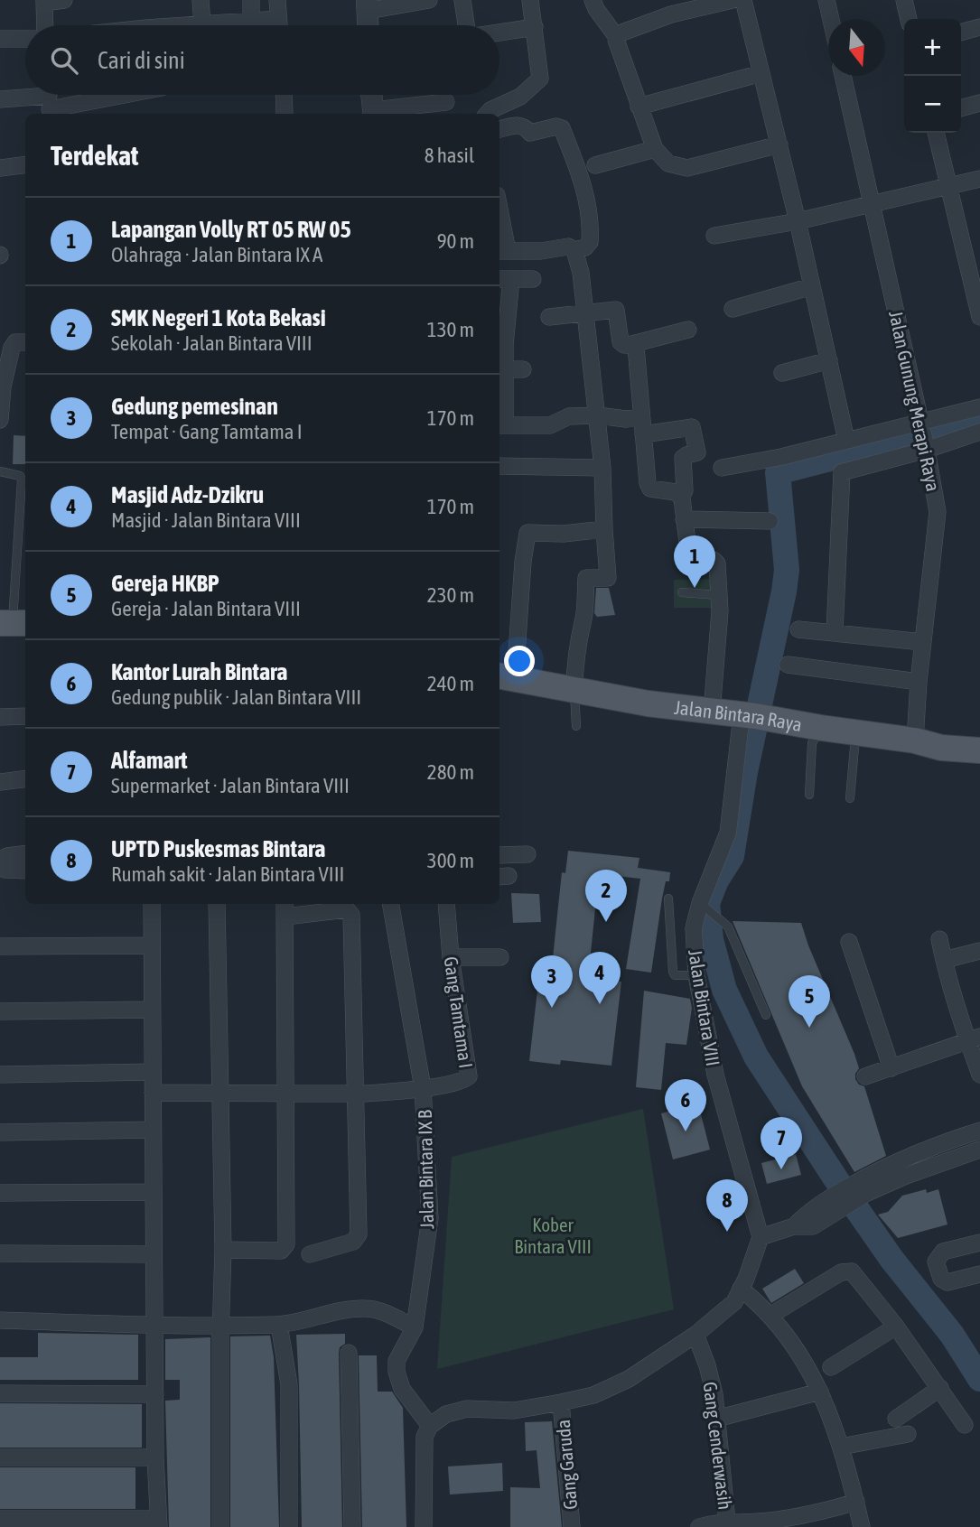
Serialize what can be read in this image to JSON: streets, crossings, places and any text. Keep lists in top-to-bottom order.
{
  "streets": {
    "main road": ["Jalan Bintara Raya"],
    "street": [
      "Jalan Gunung Merapi Raya",
      "Jalan Bintara VIII",
      "Gang Tamtama I",
      "Jalan Bintara IX B",
      "Gang Cenderwasih",
      "Gang Garuda"
    ]
  },
  "crossings": [
    ["Jalan Gunung Merapi Raya", "Jalan Bintara Raya"],
    ["Jalan Bintara Raya", "Jalan Bintara VIII"],
    ["Gang Tamtama I", "Jalan Bintara IX B"]
  ],
  "parks": ["Kober Bintara VIII"],
  "north": "bottom",
  "page": {
    "map_buttons": ["+", "−"],
    "search": "Cari di sini",
    "heading": ["Terdekat", "8 hasil"],
    "list": [
      {
        "mark": "1",
        "name": "Lapangan Volly RT 05 RW 05",
        "note": "Olahraga · Jalan Bintara IX A",
        "value": "90 m"
      },
      {
        "mark": "2",
        "name": "SMK Negeri 1 Kota Bekasi",
        "note": "Sekolah · Jalan Bintara VIII",
        "value": "130 m"
      },
      {
        "mark": "3",
        "name": "Gedung pemesinan",
        "note": "Tempat · Gang Tamtama I",
        "value": "170 m"
      },
      {
        "mark": "4",
        "name": "Masjid Adz-Dzikru",
        "note": "Masjid · Jalan Bintara VIII",
        "value": "170 m"
      },
      {
        "mark": "5",
        "name": "Gereja HKBP",
        "note": "Gereja · Jalan Bintara VIII",
        "value": "230 m"
      },
      {
        "mark": "6",
        "name": "Kantor Lurah Bintara",
        "note": "Gedung publik · Jalan Bintara VIII",
        "value": "240 m"
      },
      {
        "mark": "7",
        "name": "Alfamart",
        "note": "Supermarket · Jalan Bintara VIII",
        "value": "280 m"
      },
      {
        "mark": "8",
        "name": "UPTD Puskesmas Bintara",
        "note": "Rumah sakit · Jalan Bintara VIII",
        "value": "300 m"
      }
    ],
    "pins": [
      "1",
      "2",
      "4",
      "3",
      "5",
      "6",
      "7",
      "8"
    ]
  }
}
